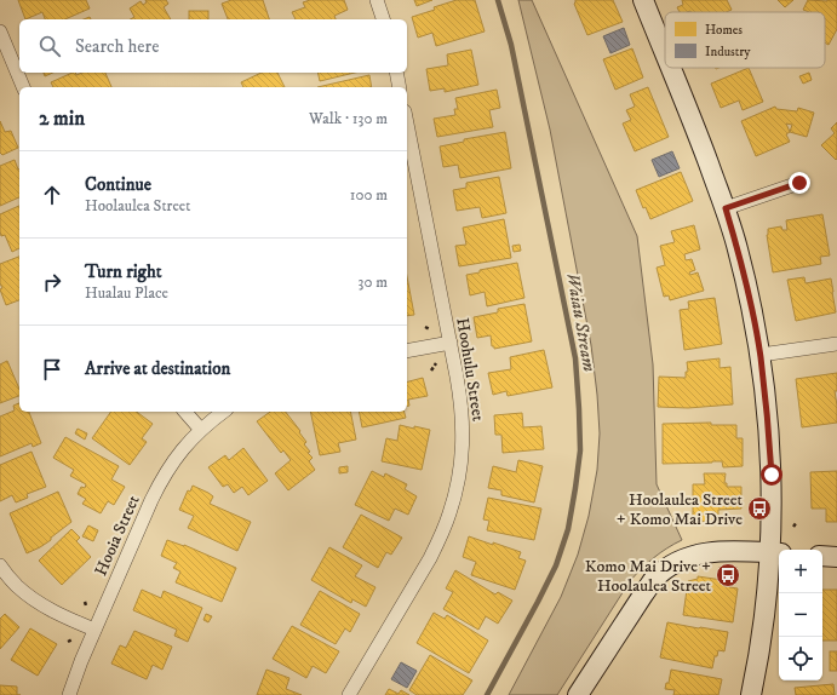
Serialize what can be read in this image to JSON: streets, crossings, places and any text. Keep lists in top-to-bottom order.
{
  "streets": {
    "street": ["Hoohulu Street", "Hooia Street"]
  },
  "water": ["Waiau Stream"],
  "places": {
    "bus stop": ["Hoolaulea Street + Komo Mai Drive", "Komo Mai Drive + Hoolaulea Street"]
  },
  "legend": ["Homes", "Industry"],
  "page": {
    "search": "Search here",
    "heading": ["2 min", "Walk · 130 m"],
    "list": [
      ["Continue", "Hoolaulea Street", "100 m"],
      ["Turn right", "Hualau Place", "30 m"],
      "Arrive at destination"
    ],
    "map_buttons": ["+", "−"]
  }
}
